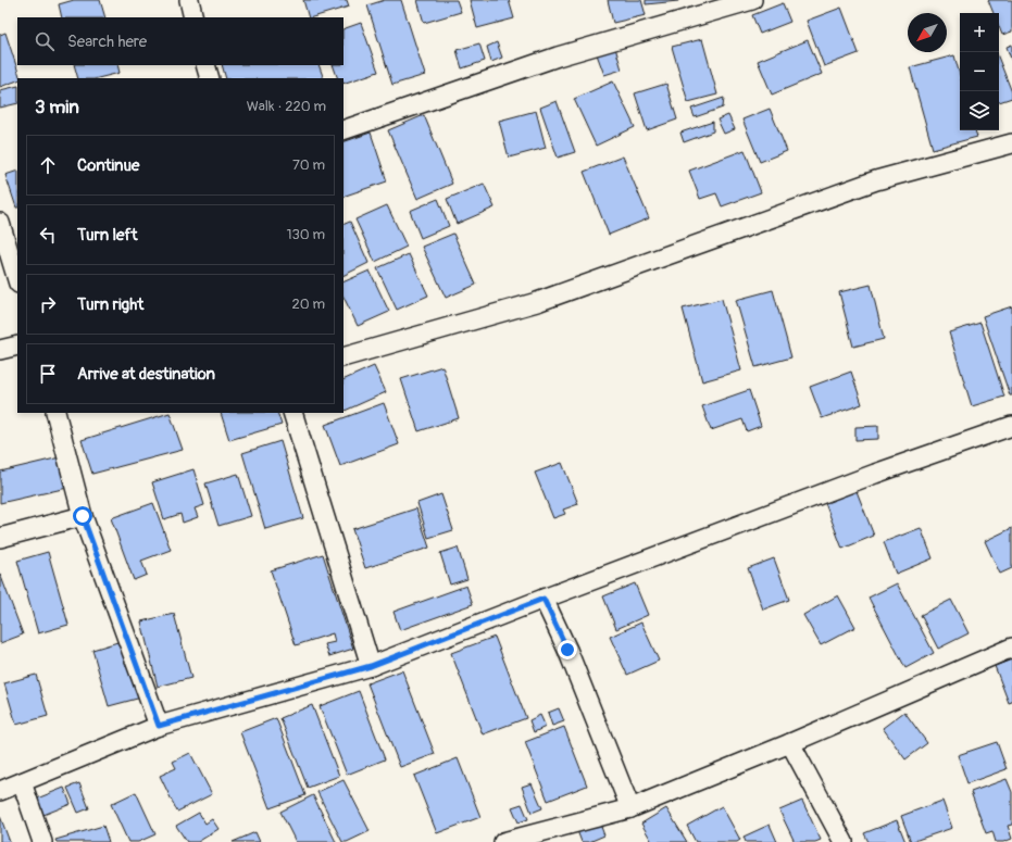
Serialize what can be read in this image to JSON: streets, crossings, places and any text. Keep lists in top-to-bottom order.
{
  "north": "bottom left",
  "page": {
    "map_buttons": ["+", "−"],
    "search": "Search here",
    "heading": ["3 min", "Walk · 220 m"],
    "list": [
      ["Continue", "70 m"],
      ["Turn left", "130 m"],
      ["Turn right", "20 m"],
      "Arrive at destination"
    ]
  }
}
